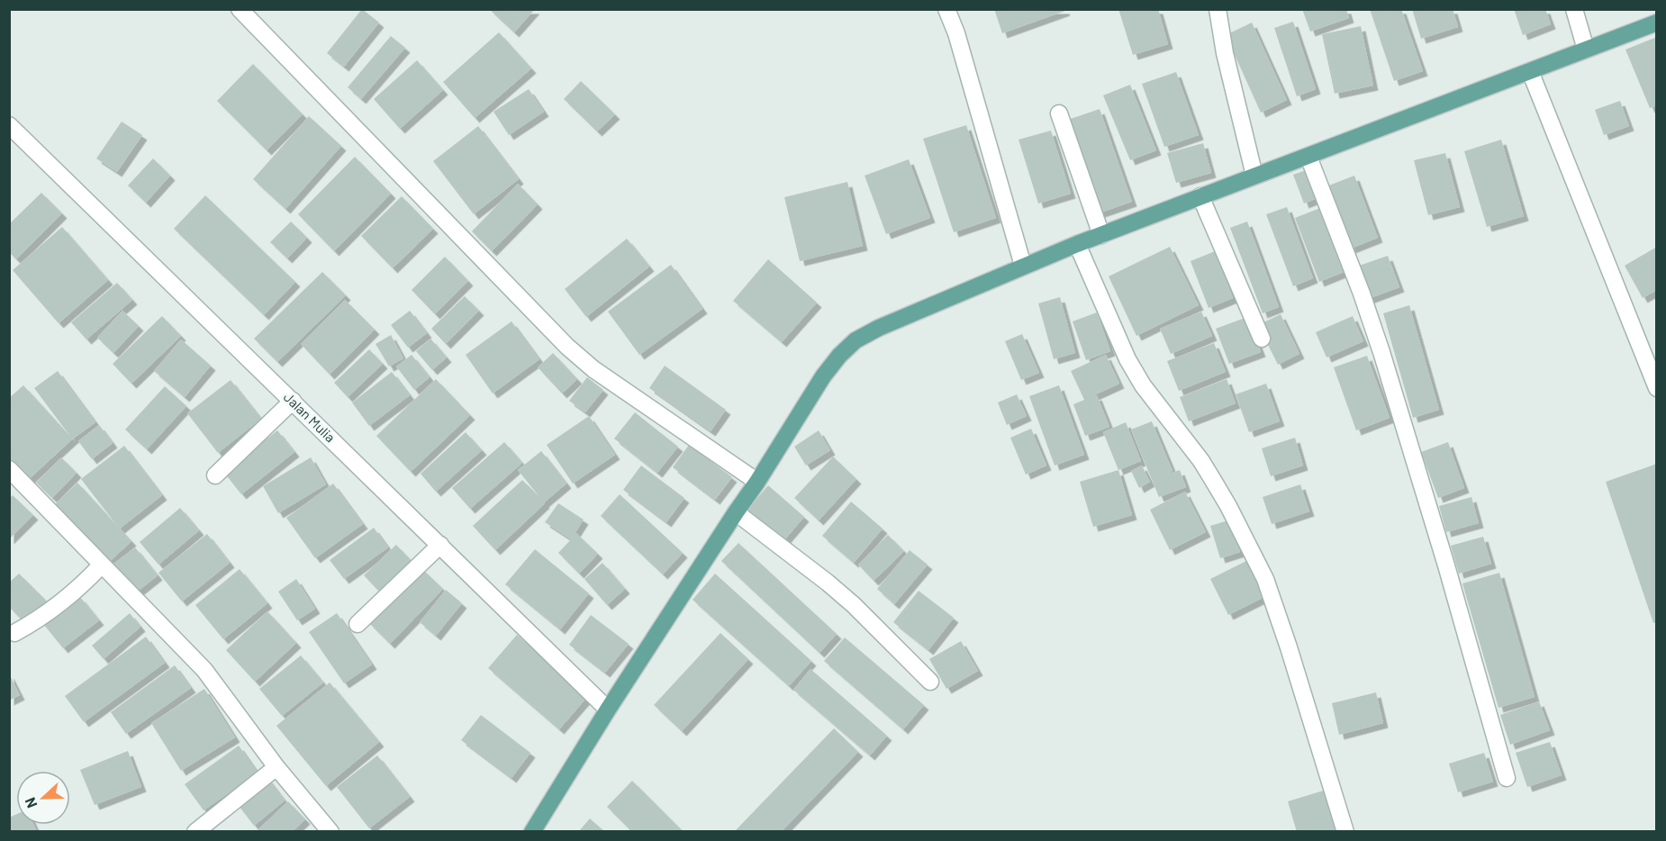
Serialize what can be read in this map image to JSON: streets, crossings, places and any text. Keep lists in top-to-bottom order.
{
  "streets": {
    "street": ["Jalan Mulia"]
  },
  "north": "left"
}
